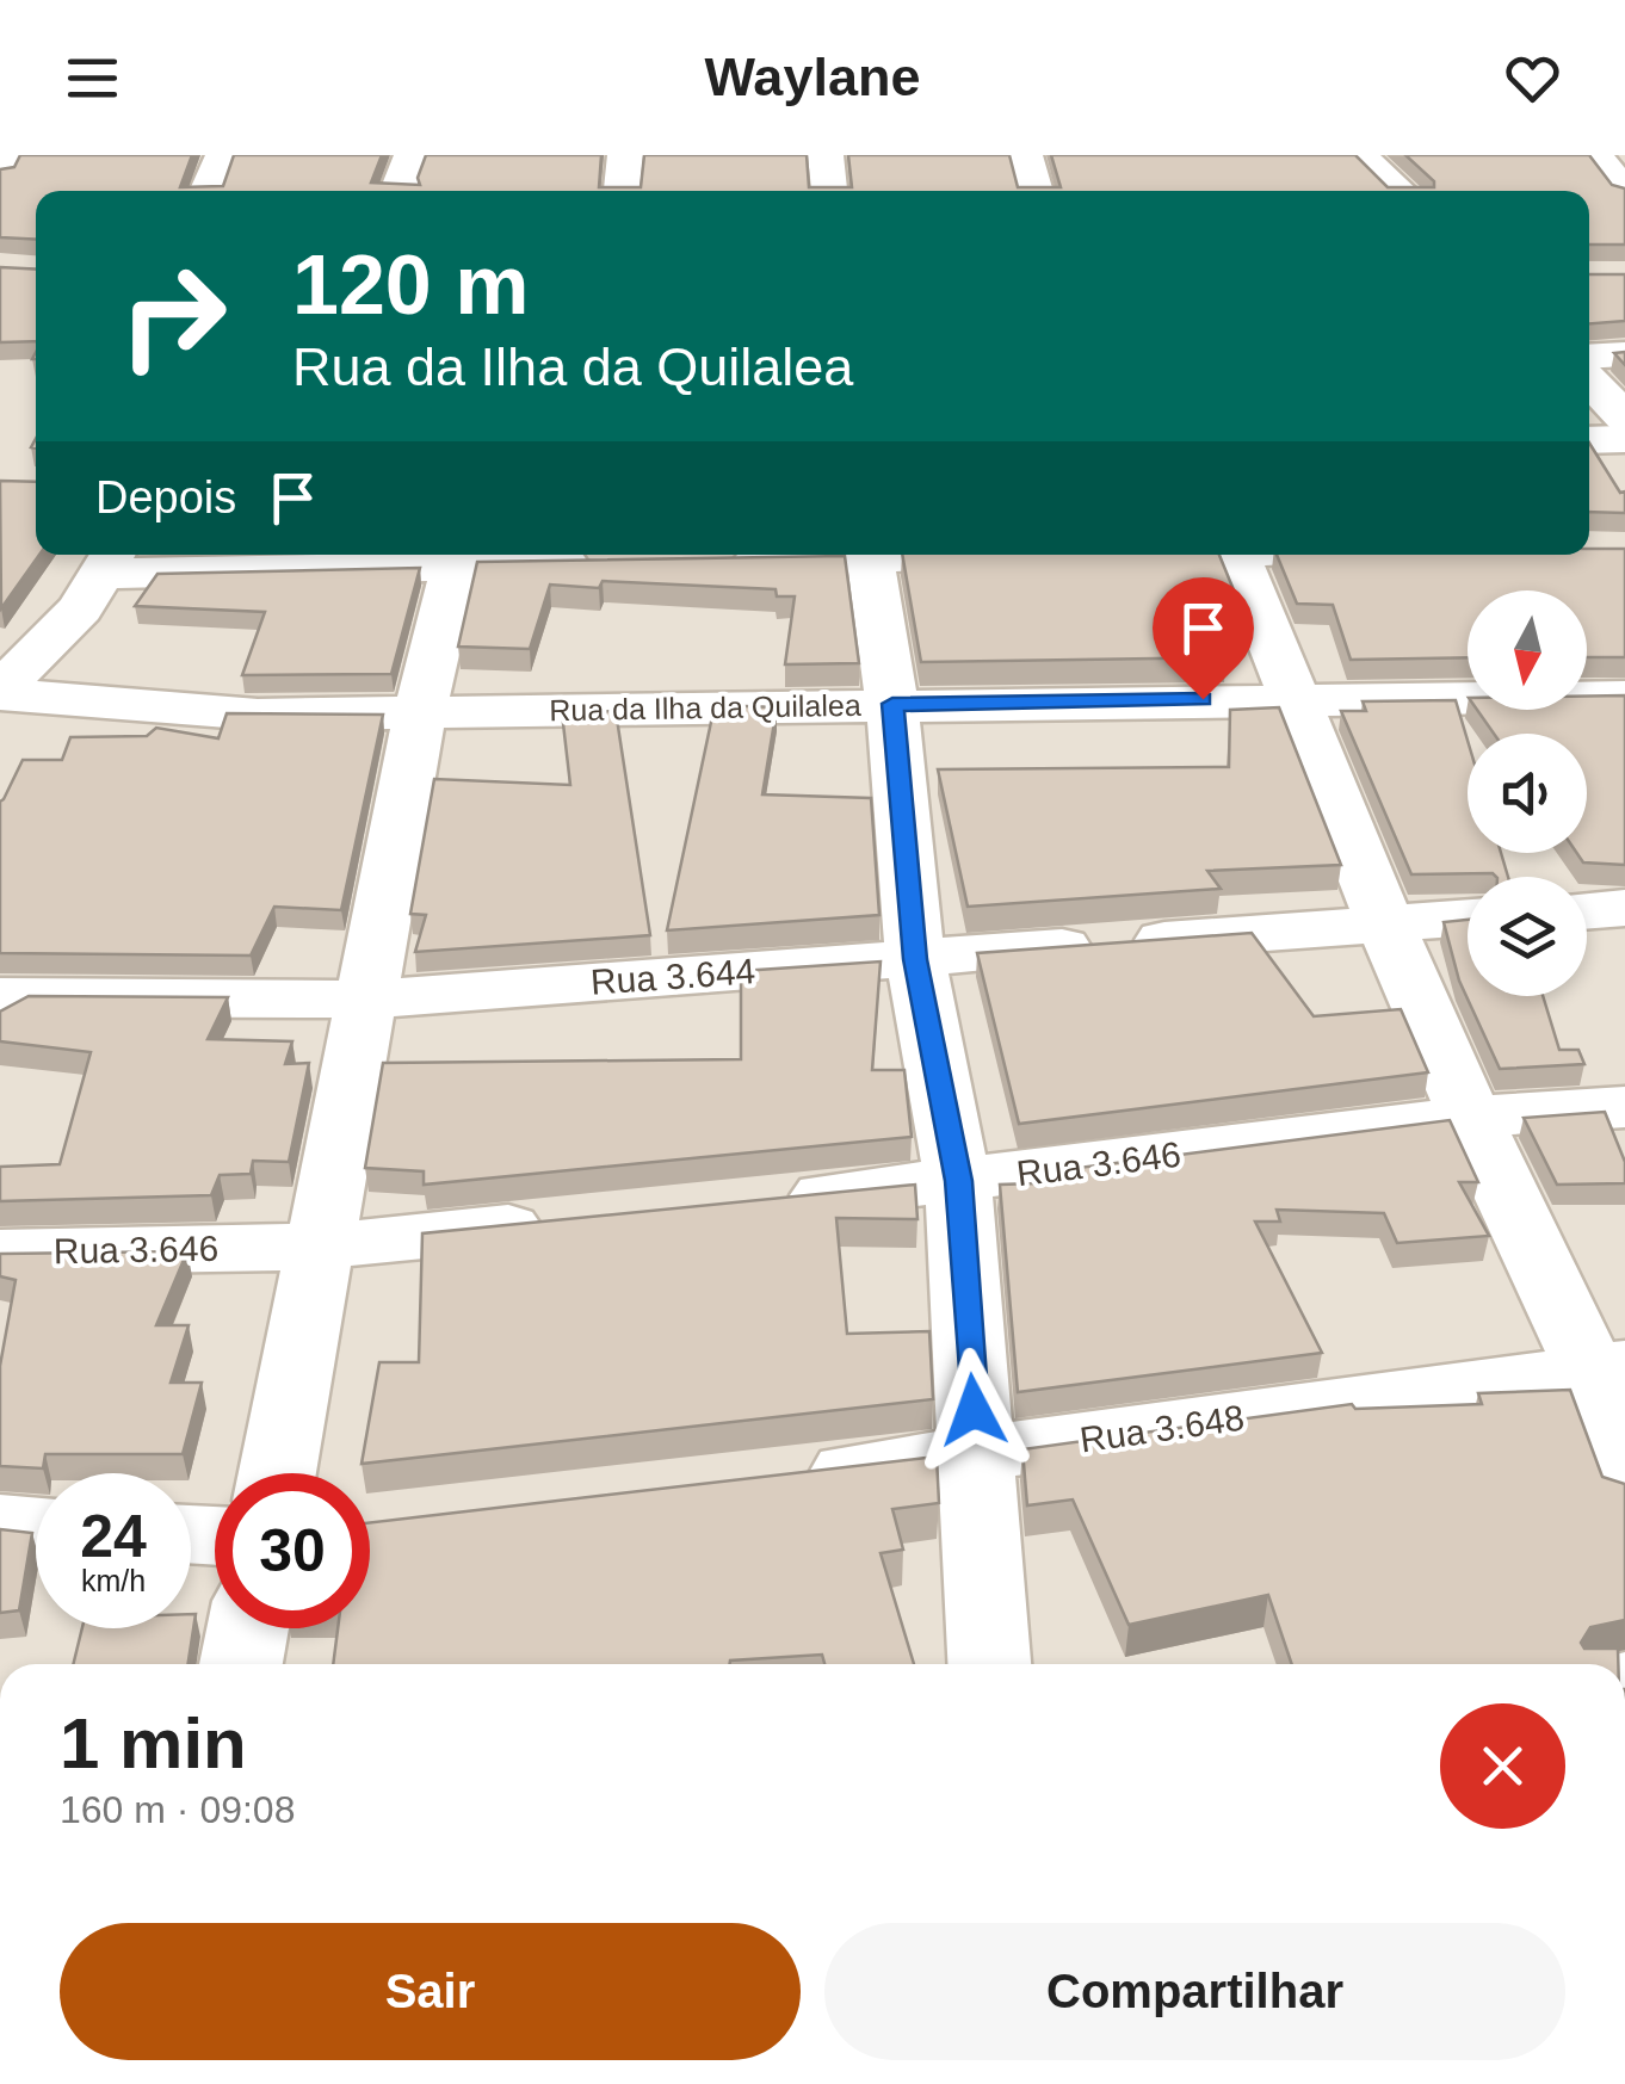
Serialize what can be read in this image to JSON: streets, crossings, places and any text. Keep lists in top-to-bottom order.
{
  "streets": {
    "street": [
      "Rua da Ilha da Quilalea",
      "Rua 3.644",
      "Rua 3.646",
      "Rua 3.648"
    ]
  },
  "north": "bottom",
  "page": {
    "header": "Waylane",
    "turn": ["120 m", "Rua da Ilha da Quilalea"],
    "then": "Depois",
    "speed": "24 km/h",
    "limit": "30",
    "heading": ["1 min", "160 m · 09:08"],
    "buttons": ["Sair", "Compartilhar"]
  }
}
